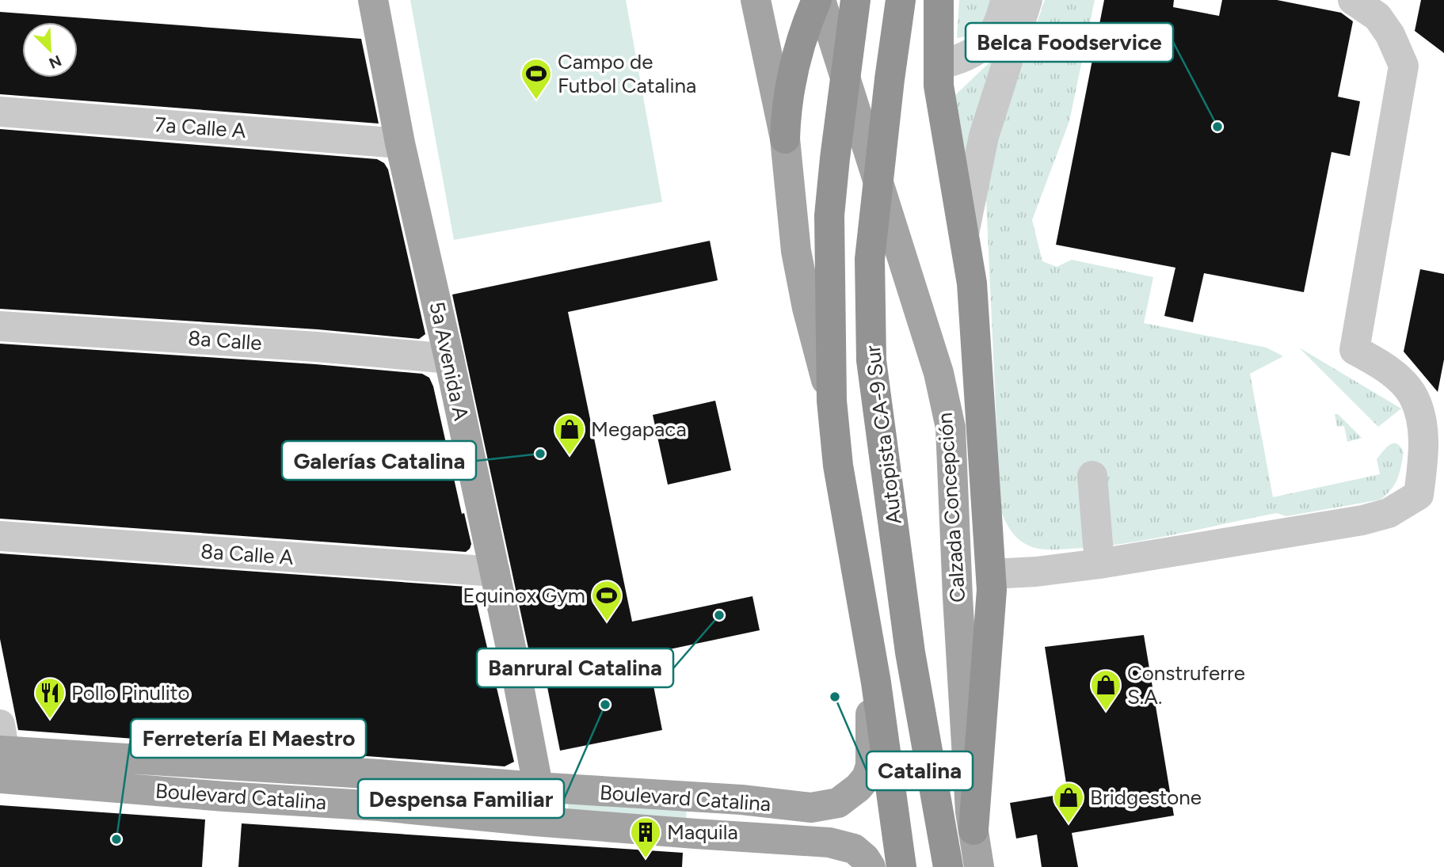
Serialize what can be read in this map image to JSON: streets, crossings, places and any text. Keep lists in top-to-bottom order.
{
  "streets": {
    "highway": ["Autopista CA-9 Sur"],
    "main road": ["5a Avenida A", "Calzada Concepción", "Boulevard Catalina"],
    "street": ["7a Calle A", "8a Calle", "8a Calle A"]
  },
  "crossings": [
    ["7a Calle A", "5a Avenida A"],
    ["8a Calle", "5a Avenida A"],
    ["5a Avenida A", "8a Calle A"],
    ["5a Avenida A", "Boulevard Catalina"],
    ["Autopista CA-9 Sur", "Boulevard Catalina"]
  ],
  "places": {
    "sports": ["Campo de Futbol Catalina", "Equinox Gym"],
    "other": [
      "Belca Foodservice",
      "Galerías Catalina",
      "Banrural Catalina",
      "Catalina",
      "Despensa Familiar",
      "Ferretería El Maestro"
    ],
    "shop": ["Megapaca", "Construferre S.A.", "Bridgestone"],
    "restaurant": ["Pollo Pinulito"],
    "building": ["Maquila"]
  },
  "north": "bottom right"
}
